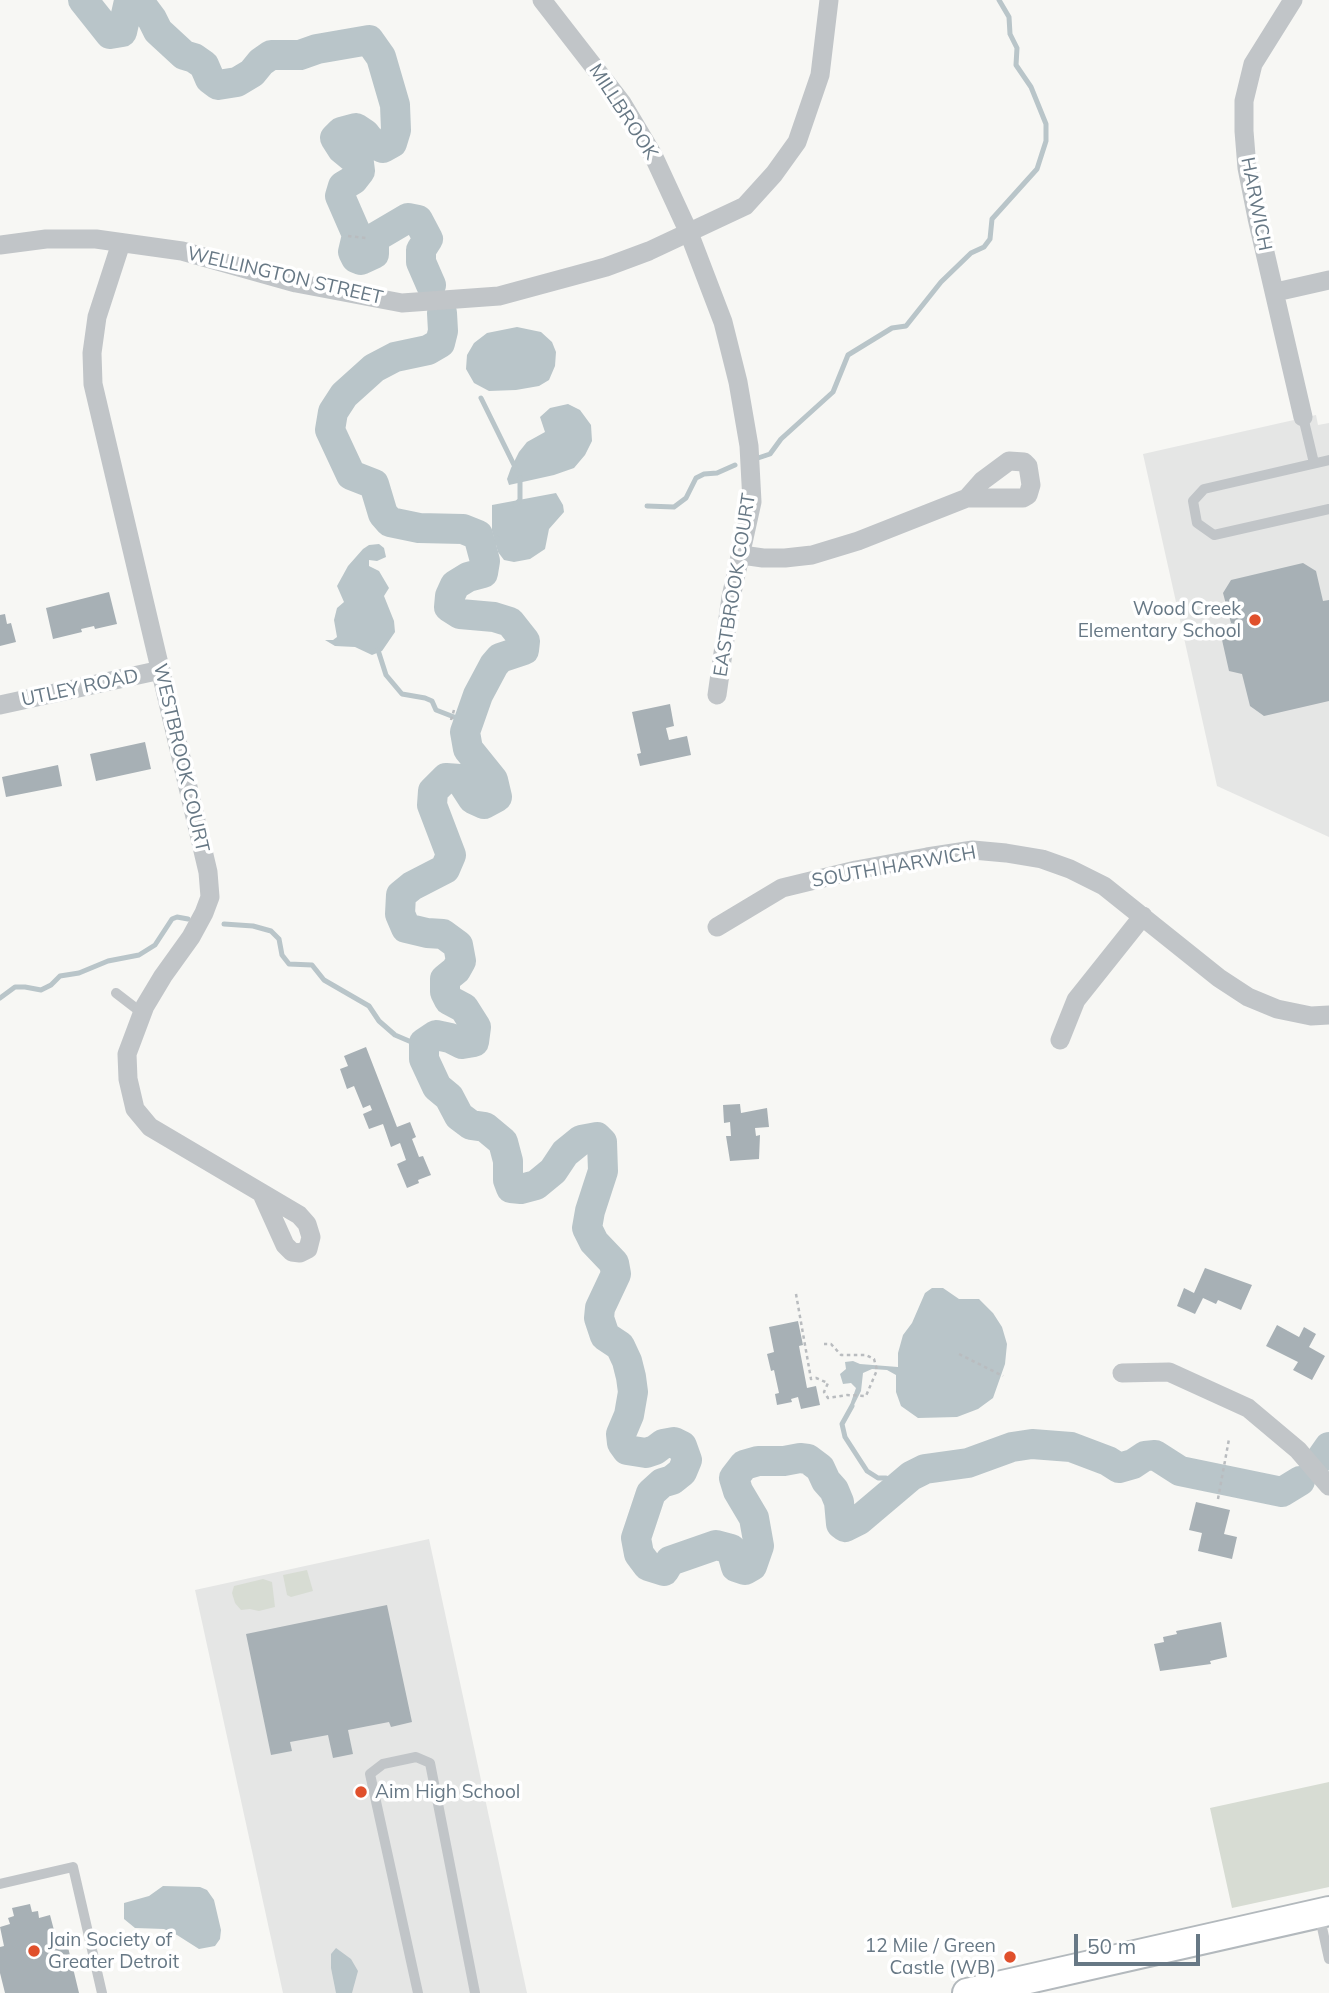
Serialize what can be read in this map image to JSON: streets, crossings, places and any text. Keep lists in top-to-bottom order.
{
  "streets": {
    "street": [
      "MILLBROOK",
      "HARWICH",
      "WELLINGTON STREET",
      "EASTBROOK COURT",
      "UTLEY ROAD",
      "WESTBROOK COURT",
      "SOUTH HARWICH"
    ]
  },
  "crossings": [
    ["MILLBROOK", "WELLINGTON STREET"],
    ["MILLBROOK", "EASTBROOK COURT"],
    ["WELLINGTON STREET", "EASTBROOK COURT"],
    ["WELLINGTON STREET", "WESTBROOK COURT"],
    ["UTLEY ROAD", "WESTBROOK COURT"]
  ],
  "places": [
    "Wood Creek Elementary School",
    "Aim High School",
    "Jain Society of Greater Detroit",
    "12 Mile / Green Castle (WB)"
  ],
  "scale_bar": "50 m"
}
